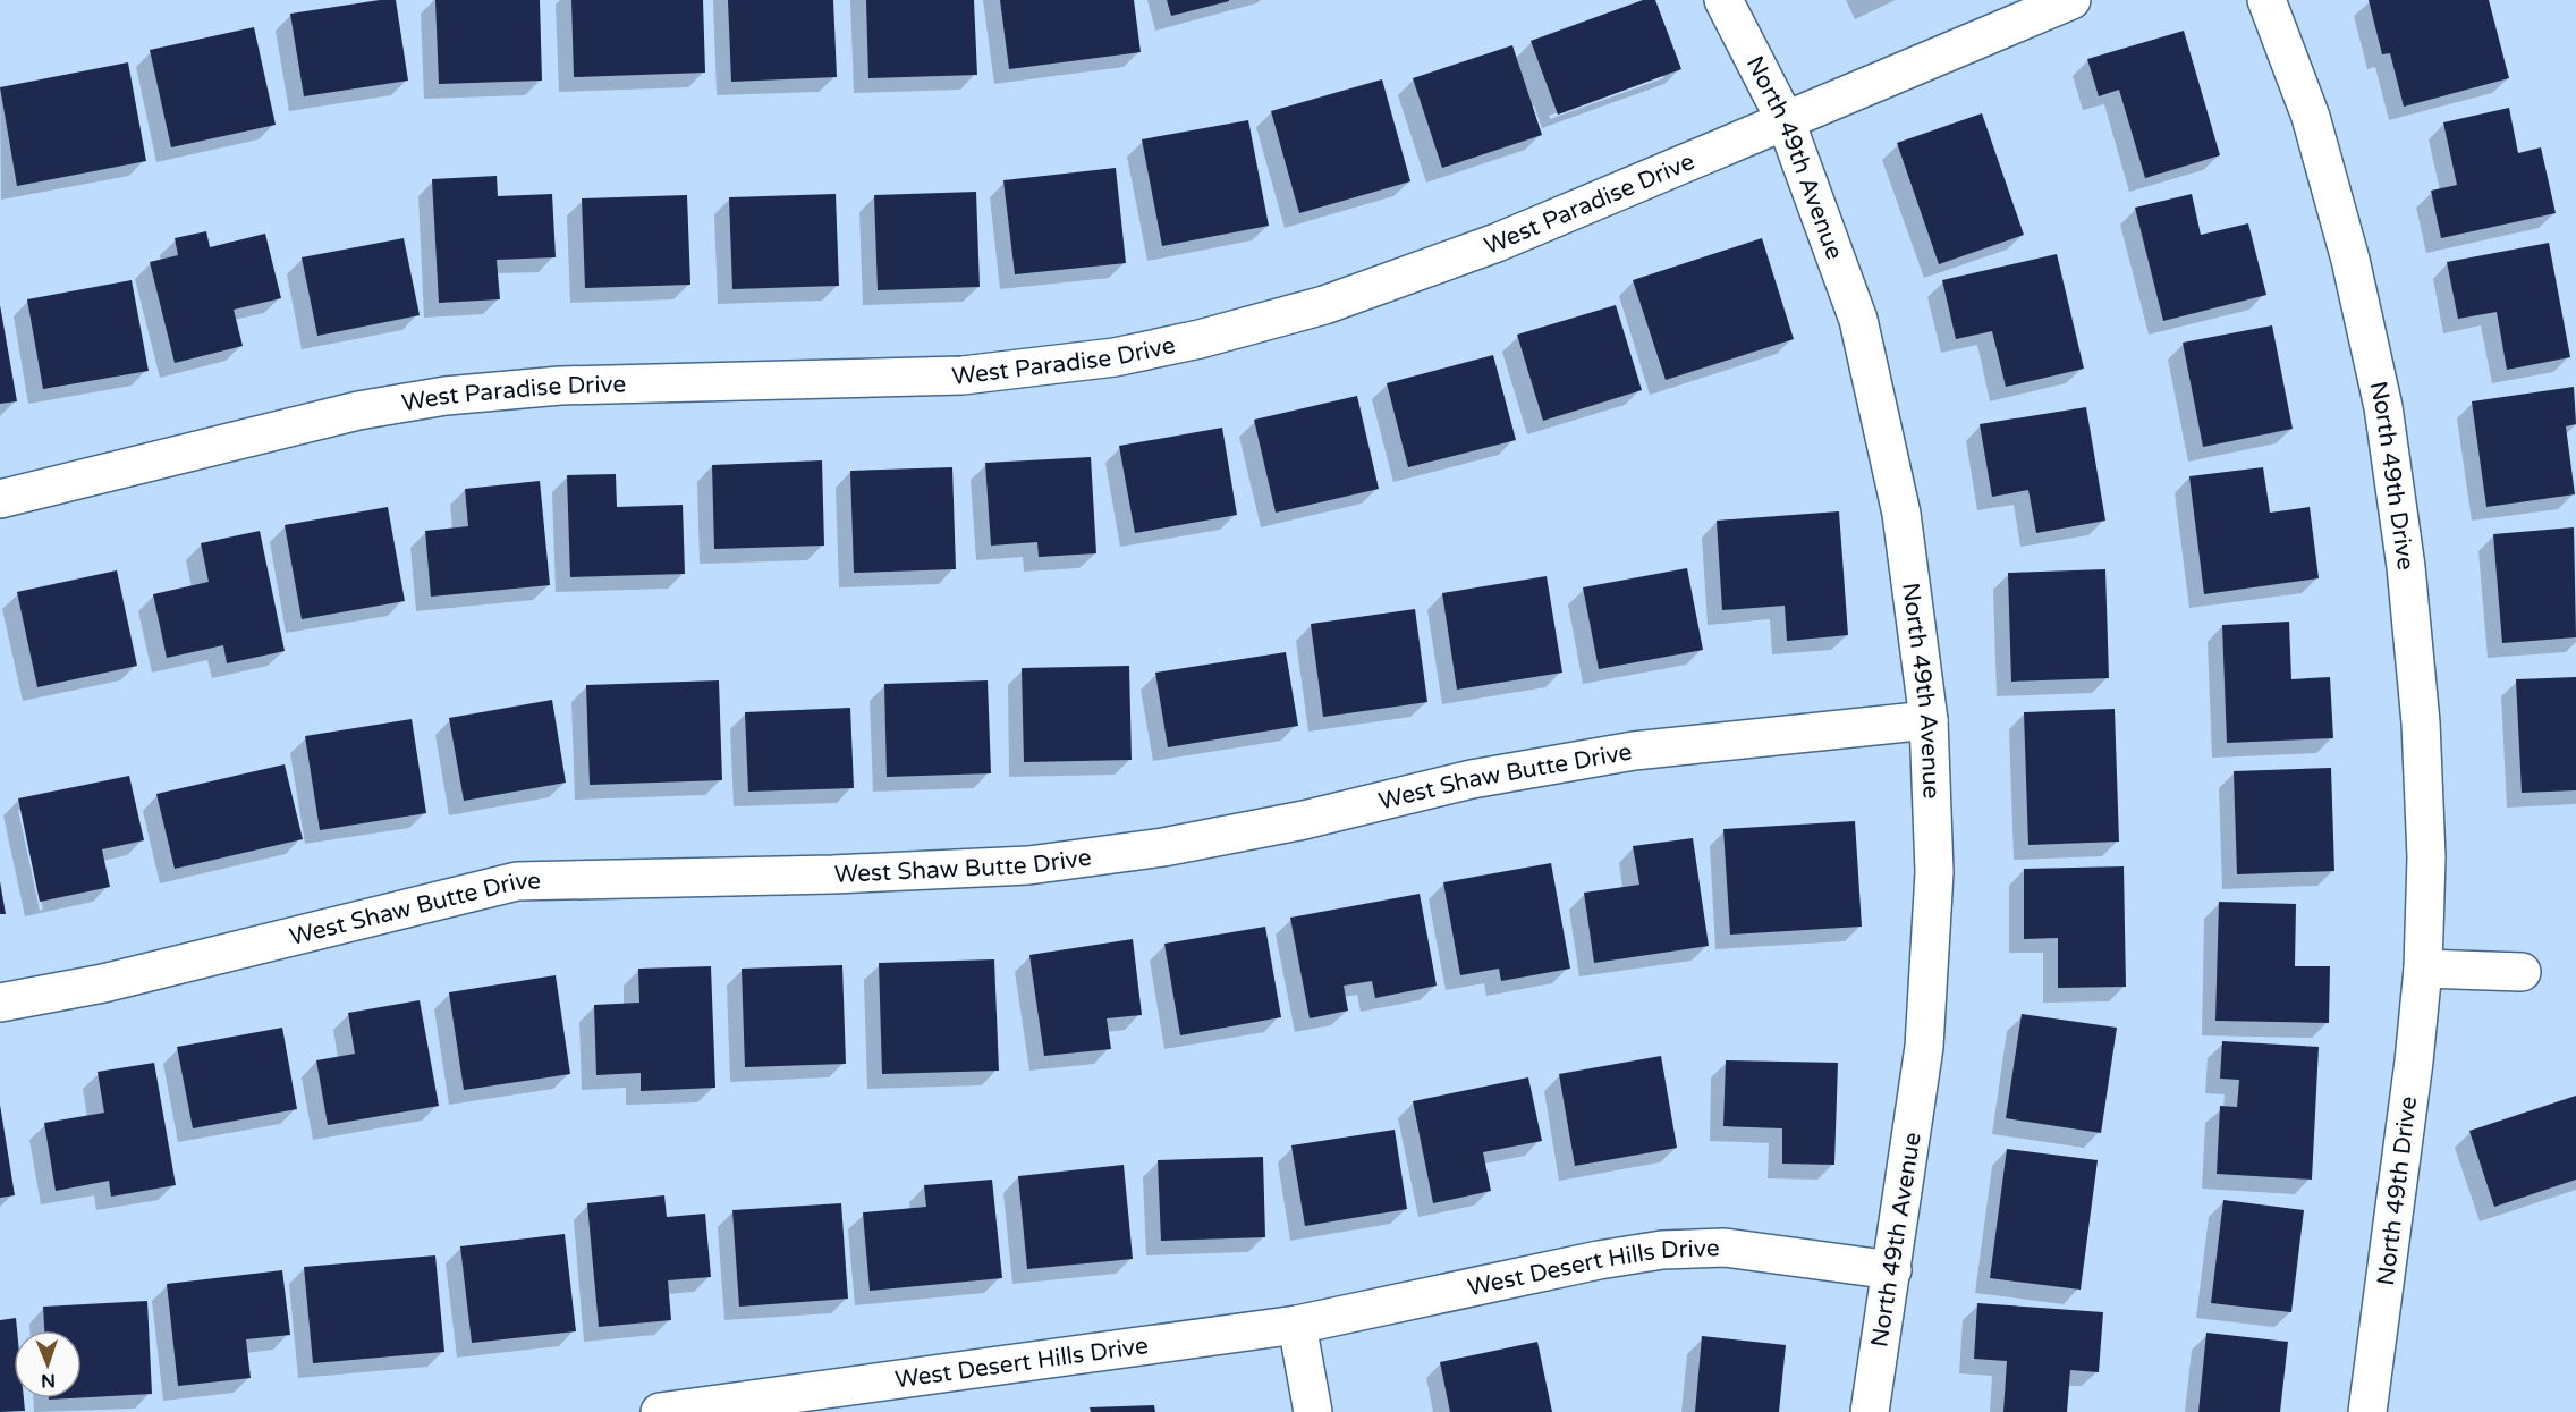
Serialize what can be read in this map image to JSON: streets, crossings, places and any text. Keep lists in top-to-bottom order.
{
  "streets": {
    "street": [
      "North 49th Avenue",
      "West Paradise Drive",
      "North 49th Drive",
      "West Shaw Butte Drive",
      "West Desert Hills Drive"
    ]
  },
  "crossings": [
    ["North 49th Avenue", "West Paradise Drive"],
    ["North 49th Avenue", "West Shaw Butte Drive"],
    ["North 49th Avenue", "West Desert Hills Drive"]
  ],
  "north": "bottom"
}
